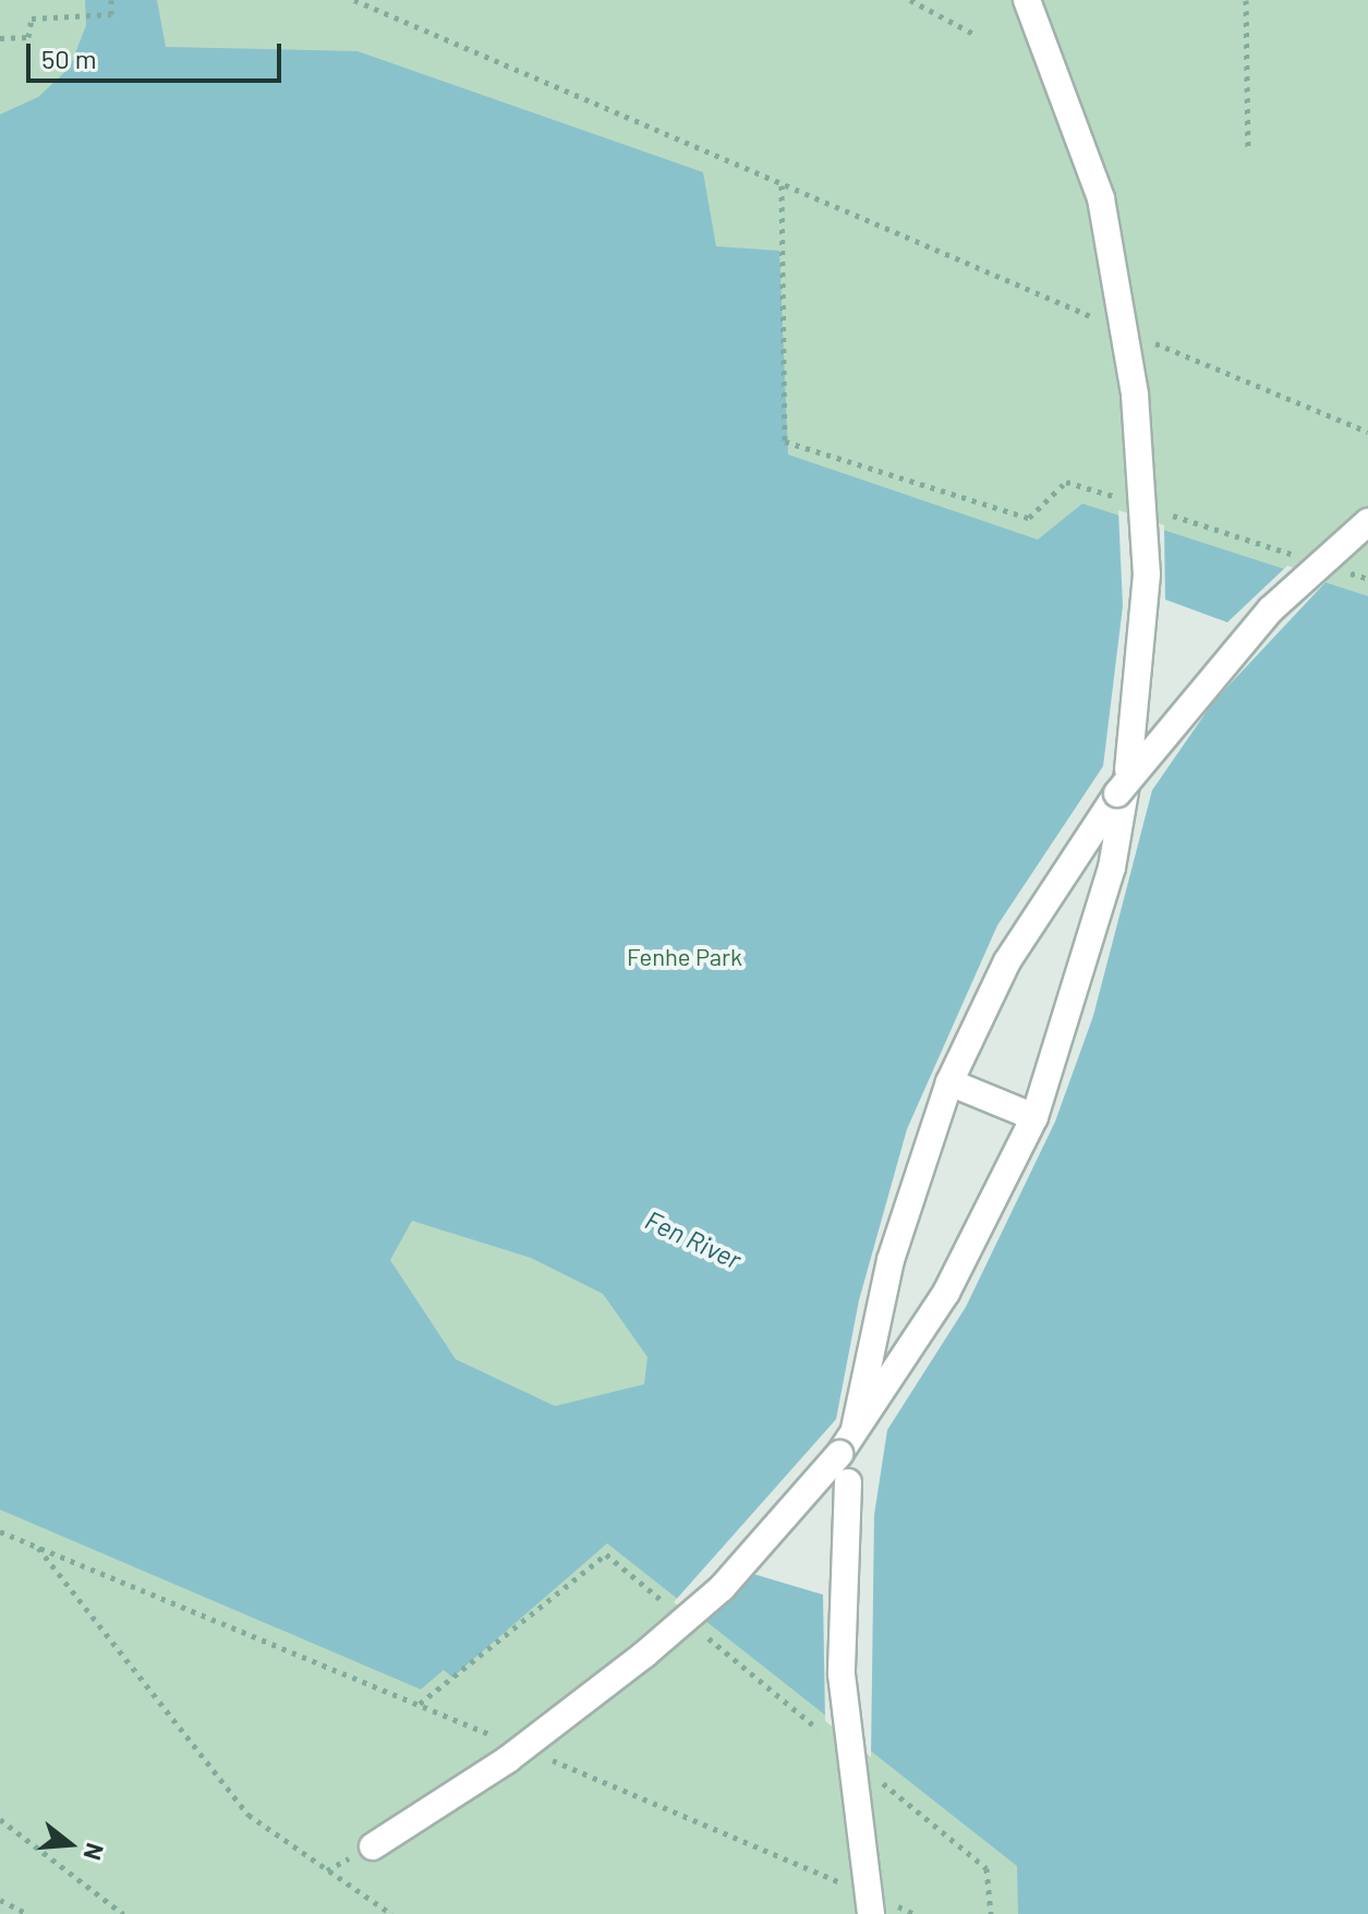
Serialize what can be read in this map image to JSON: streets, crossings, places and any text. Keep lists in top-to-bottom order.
{
  "water": ["Fen River"],
  "parks": ["Fenhe Park"],
  "scale_bar": "50 m",
  "north": "right"
}
